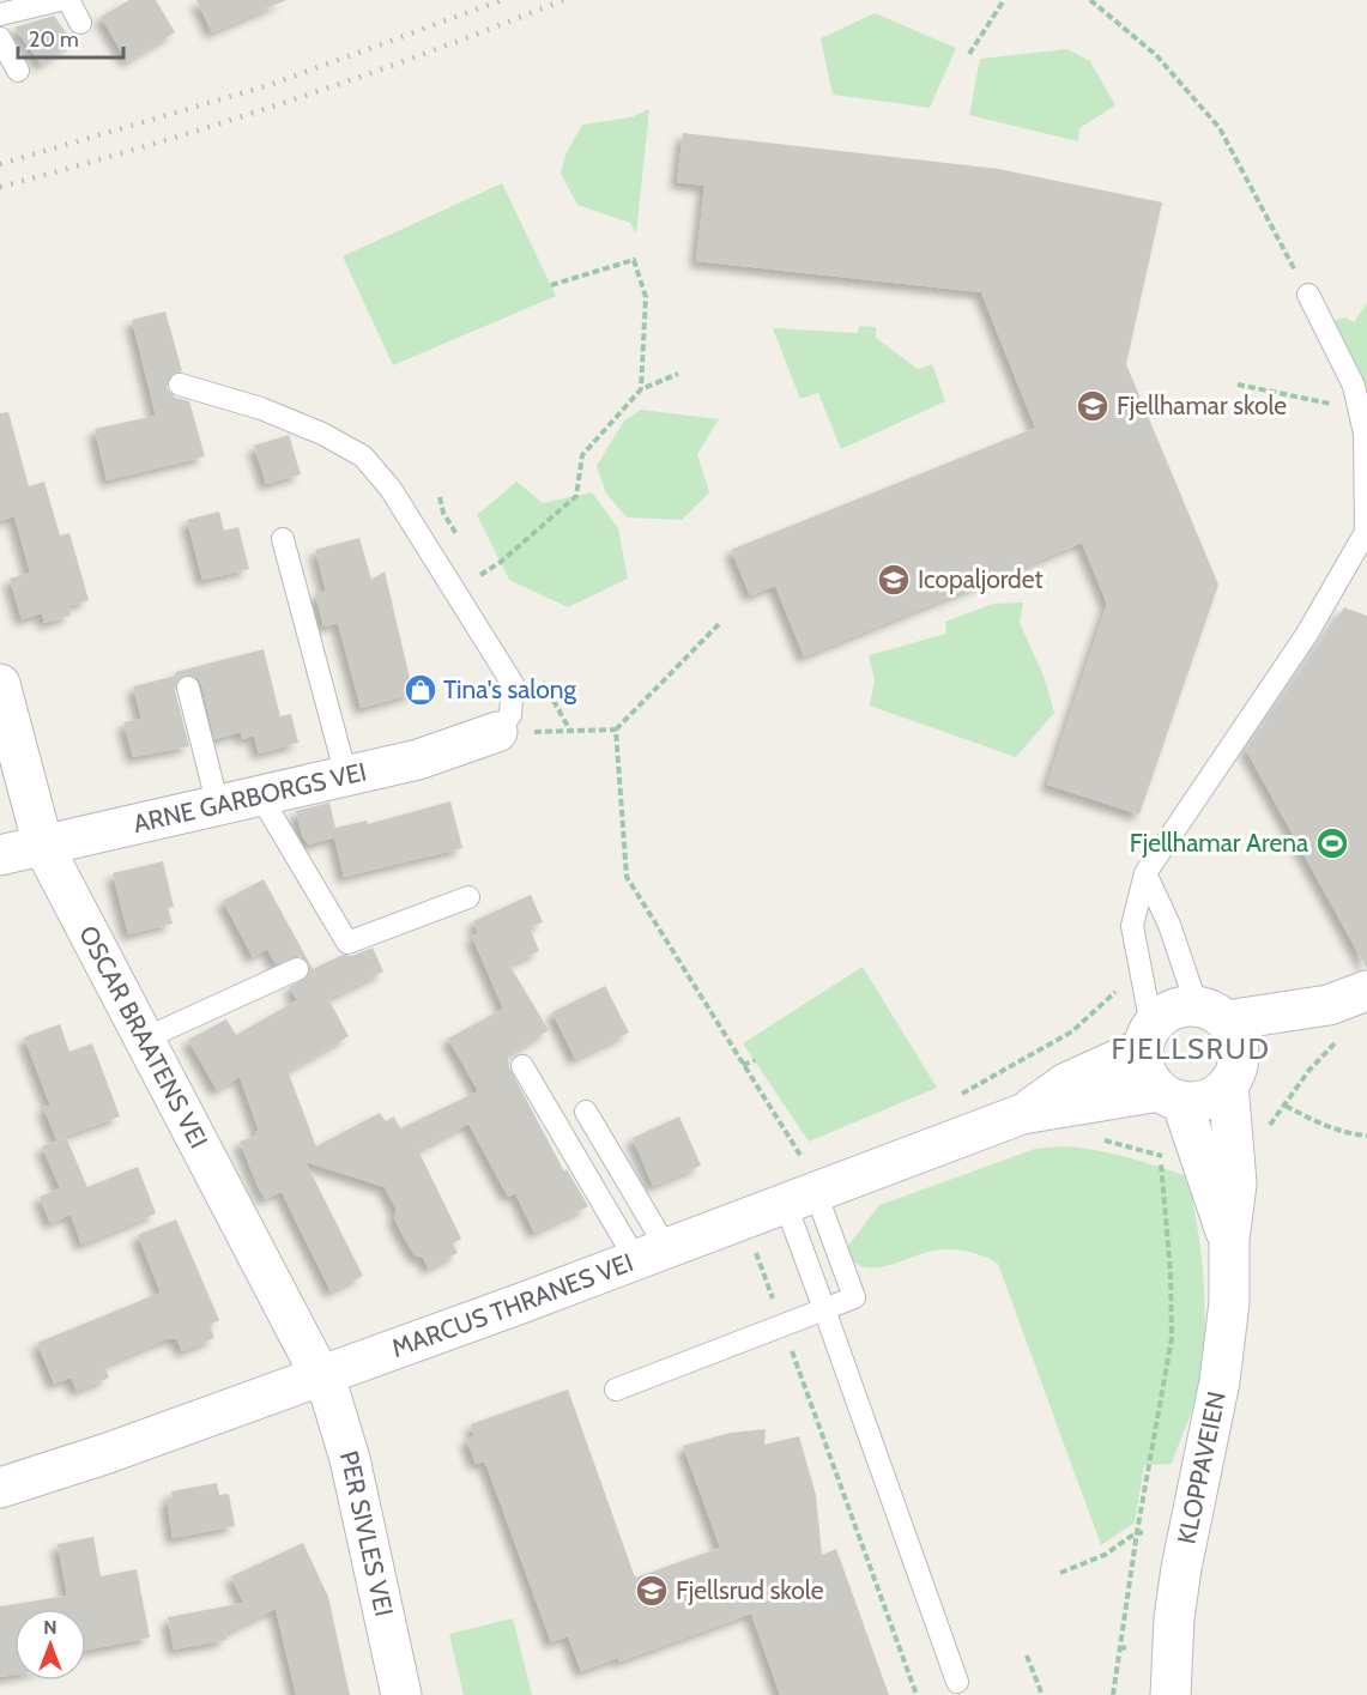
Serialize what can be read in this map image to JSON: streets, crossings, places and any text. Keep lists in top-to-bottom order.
{
  "streets": {
    "main road": [
      "ARNE GARBORGS VEI",
      "OSCAR BRAATENS VEI",
      "MARCUS THRANES VEI",
      "KLOPPAVEIEN",
      "PER SIVLES VEI"
    ]
  },
  "crossings": [
    ["ARNE GARBORGS VEI", "OSCAR BRAATENS VEI"],
    ["OSCAR BRAATENS VEI", "MARCUS THRANES VEI"],
    ["OSCAR BRAATENS VEI", "PER SIVLES VEI"],
    ["MARCUS THRANES VEI", "KLOPPAVEIEN"],
    ["MARCUS THRANES VEI", "PER SIVLES VEI"]
  ],
  "districts": ["FJELLSRUD"],
  "places": {
    "school or university": ["Fjellhamar skole", "Icopaljordet", "Fjellsrud skole"],
    "shop": ["Tina's salong"],
    "sports": ["Fjellhamar Arena"]
  },
  "scale_bar": "20 m",
  "north": "top"
}
